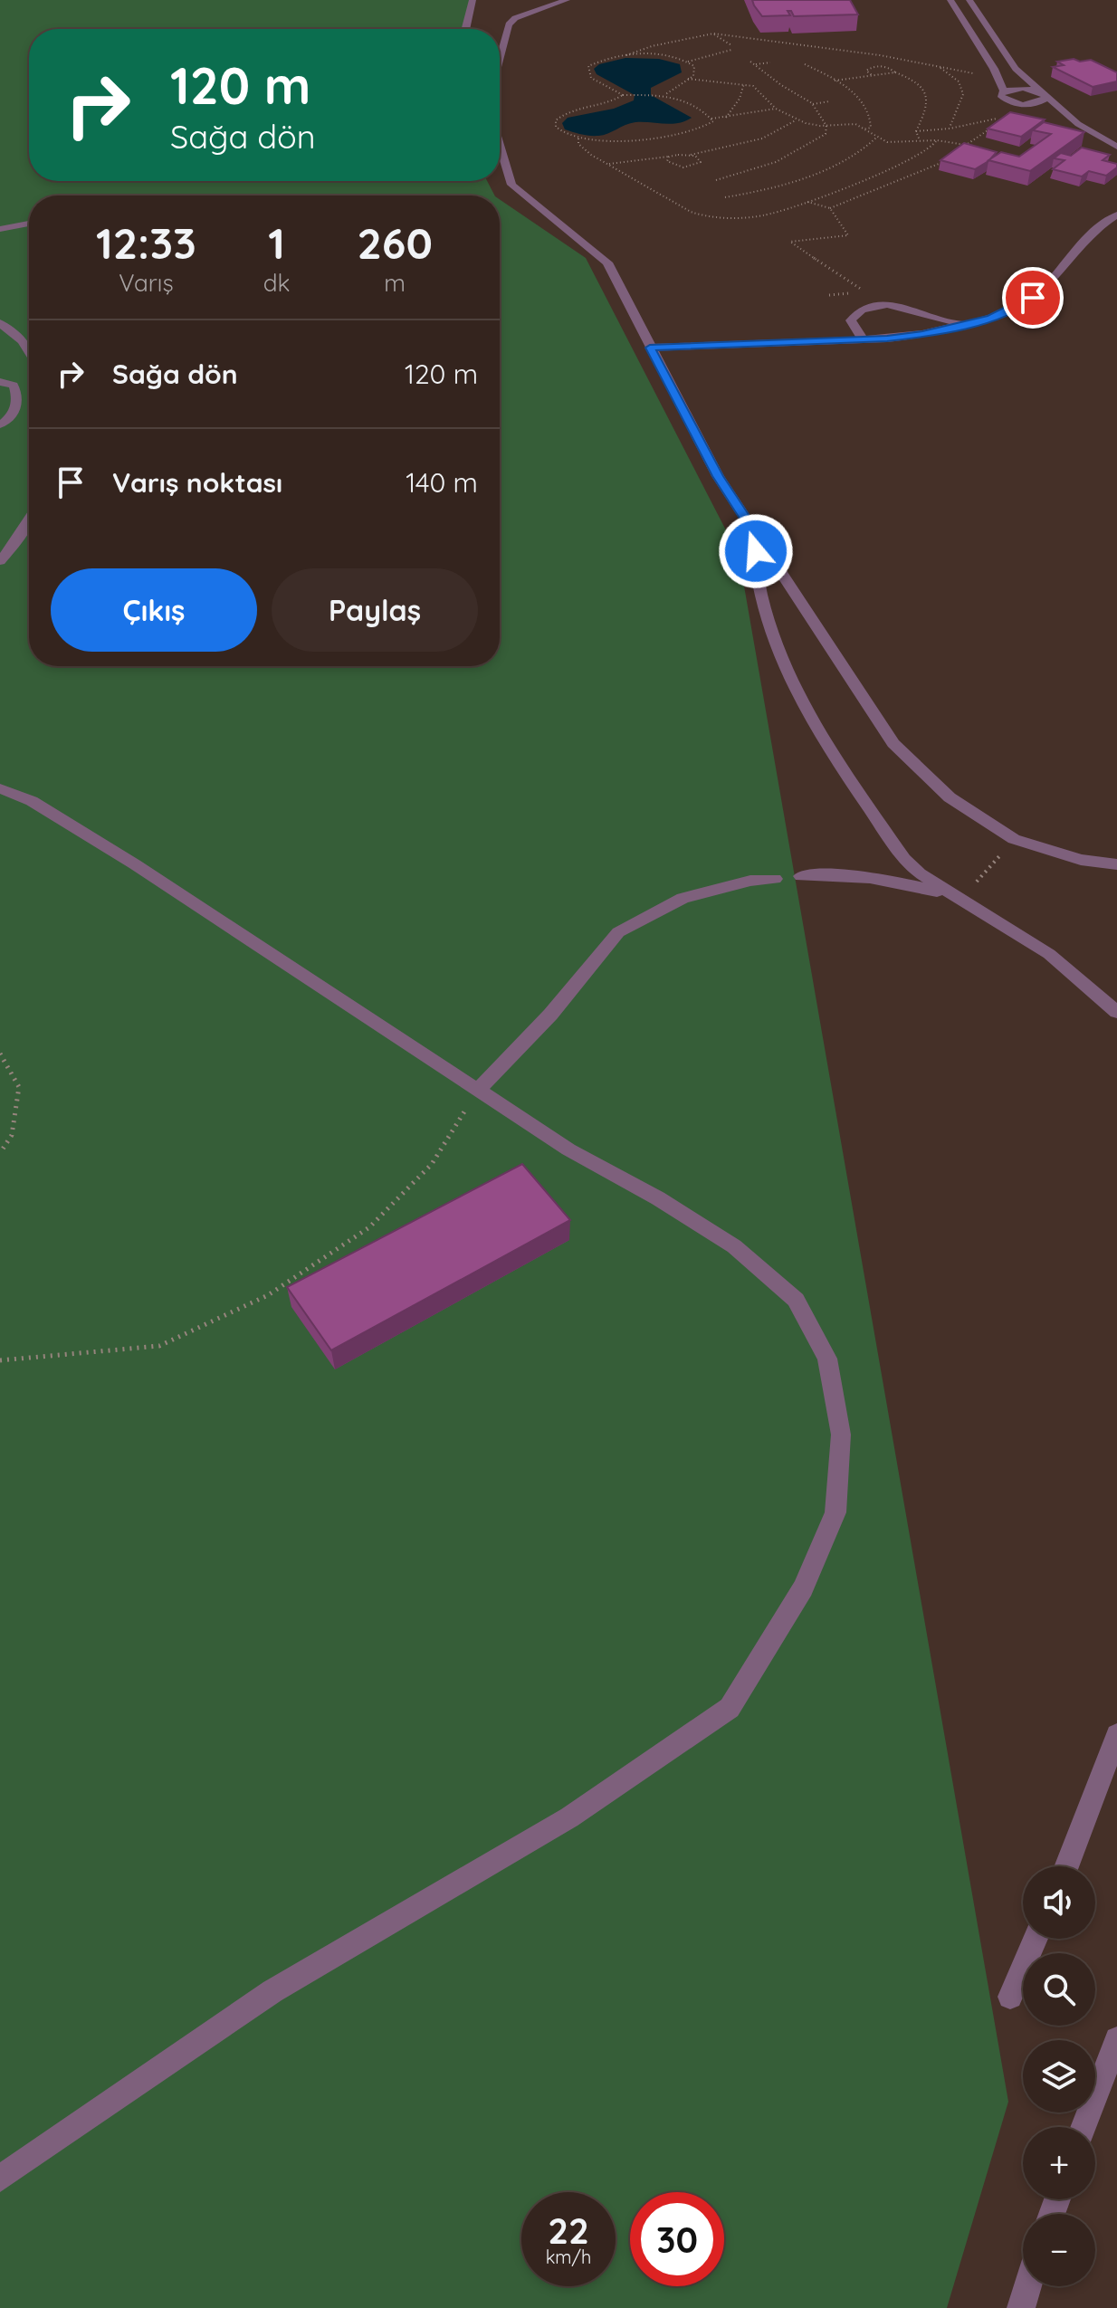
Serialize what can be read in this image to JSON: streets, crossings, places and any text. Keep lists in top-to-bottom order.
{
  "page": {
    "turn": ["120 m", "Sağa dön"],
    "eta": [
      "12:33",
      "Varış",
      "1",
      "dk",
      "260",
      "m"
    ],
    "list": [
      {
        "name": "Sağa dön",
        "value": "120 m"
      },
      {
        "name": "Varış noktası",
        "value": "140 m"
      }
    ],
    "buttons": ["Çıkış", "Paylaş"],
    "map_buttons": ["+", "−"],
    "speed": "22 km/h",
    "limit": "30"
  }
}
